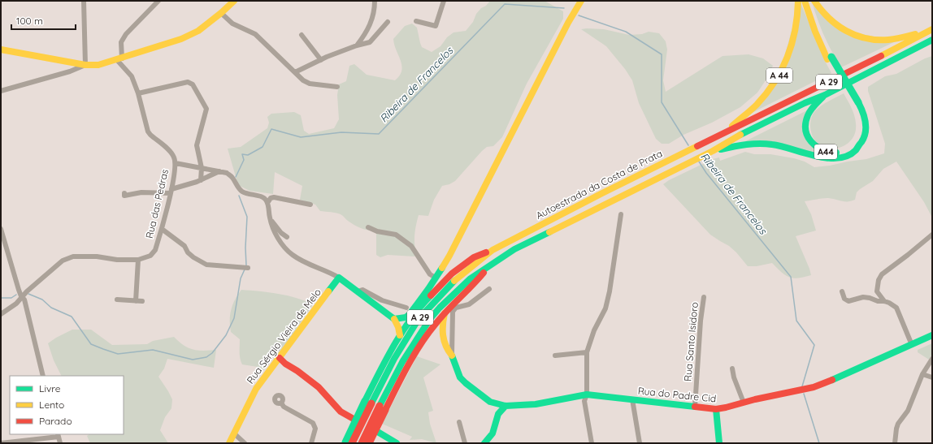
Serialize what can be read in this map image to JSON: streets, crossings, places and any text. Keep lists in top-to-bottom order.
{
  "streets": {
    "main road": [
      "A 44",
      "A 29",
      "A44",
      "Autoestrada da Costa de Prata",
      "Rua Sérgio Vieira de Melo",
      "Rua do Padre Cid"
    ],
    "street": ["Rua das Pedras", "Rua Santo Isidoro"]
  },
  "crossings": [
    ["A 44", "Autoestrada da Costa de Prata"],
    ["A 29", "Autoestrada da Costa de Prata"],
    ["A 29", "Rua do Padre Cid"],
    ["A44", "Autoestrada da Costa de Prata"],
    ["Rua Santo Isidoro", "Rua do Padre Cid"]
  ],
  "water": ["Ribeira de Francelos"],
  "legend": ["Livre", "Lento", "Parado"],
  "scale_bar": "100 m"
}
